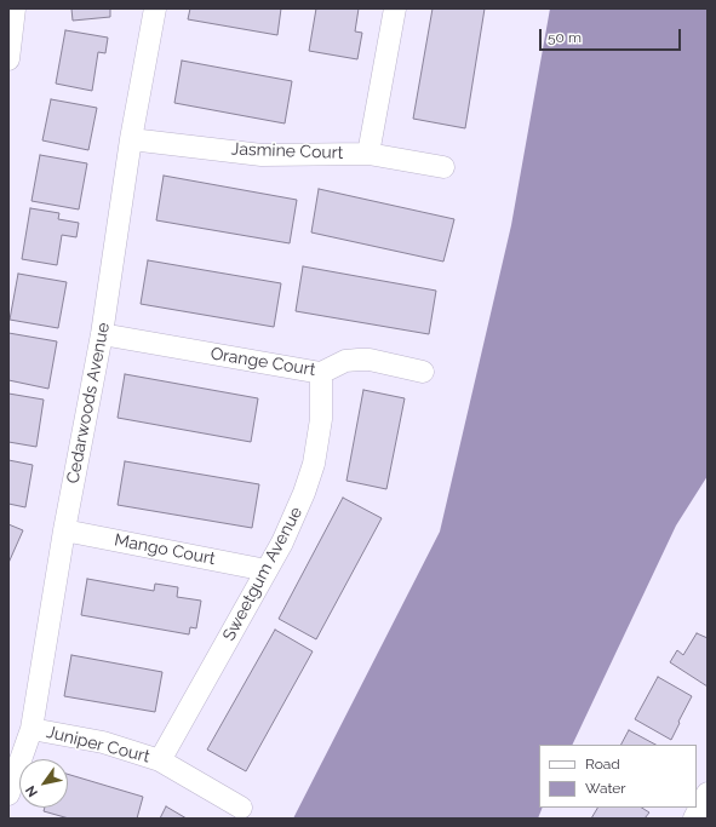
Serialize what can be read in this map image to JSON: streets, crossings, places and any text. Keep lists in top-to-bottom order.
{
  "streets": {
    "street": [
      "Jasmine Court",
      "Orange Court",
      "Cedarwoods Avenue",
      "Mango Court",
      "Sweetgum Avenue",
      "Juniper Court"
    ]
  },
  "crossings": [
    ["Jasmine Court", "Cedarwoods Avenue"],
    ["Orange Court", "Cedarwoods Avenue"],
    ["Orange Court", "Sweetgum Avenue"],
    ["Cedarwoods Avenue", "Mango Court"],
    ["Cedarwoods Avenue", "Juniper Court"],
    ["Mango Court", "Sweetgum Avenue"],
    ["Sweetgum Avenue", "Juniper Court"]
  ],
  "legend": ["Road", "Water"],
  "scale_bar": "50 m",
  "north": "bottom left"
}
